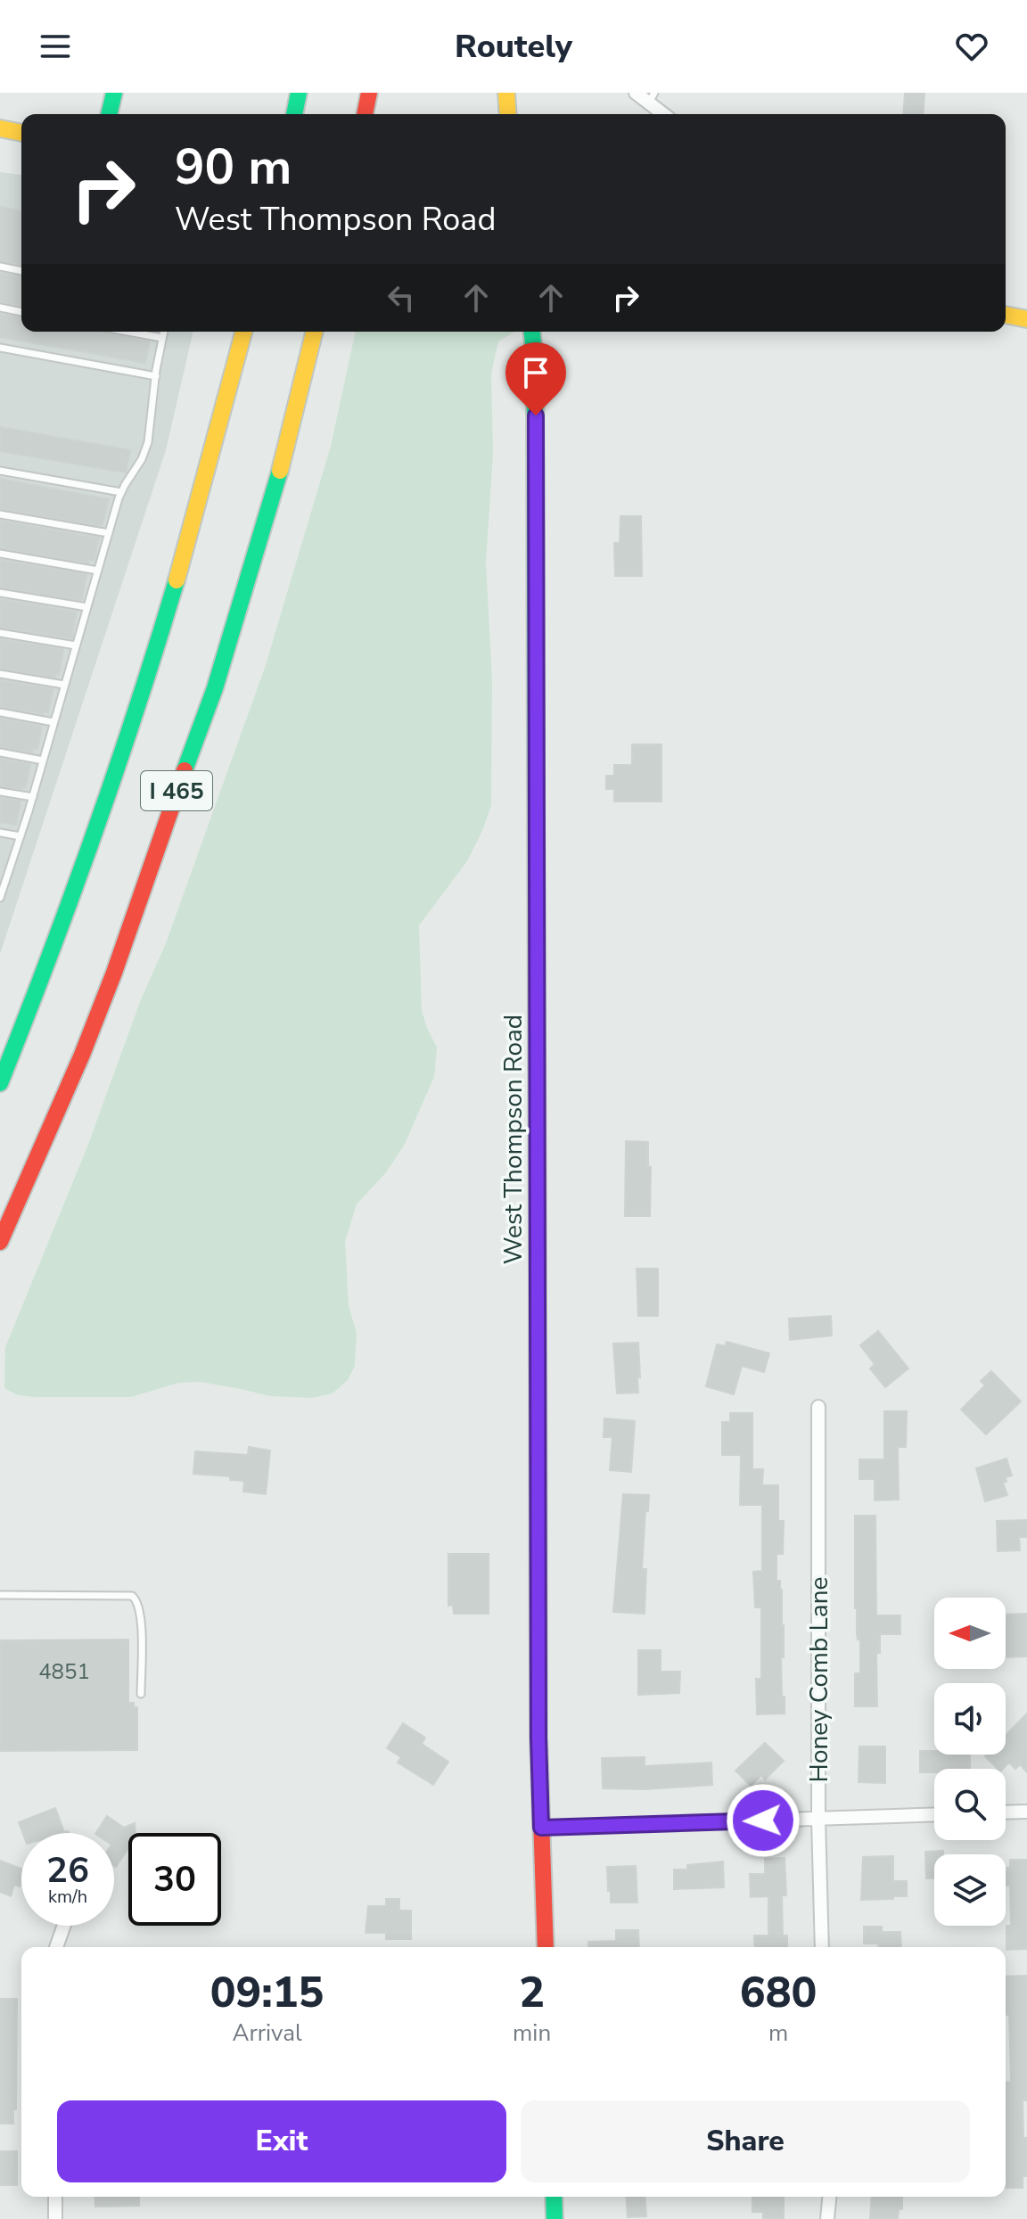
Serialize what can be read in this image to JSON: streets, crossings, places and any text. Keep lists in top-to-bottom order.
{
  "streets": {
    "main road": ["I 465", "West Thompson Road"],
    "street": ["Honey Comb Lane"]
  },
  "house_numbers": ["4851"],
  "north": "left",
  "page": {
    "header": "Routely",
    "turn": ["90 m", "West Thompson Road"],
    "speed": "26 km/h",
    "limit": "30",
    "eta": [
      "09:15",
      "Arrival",
      "2",
      "min",
      "680",
      "m"
    ],
    "buttons": ["Exit", "Share"]
  }
}
